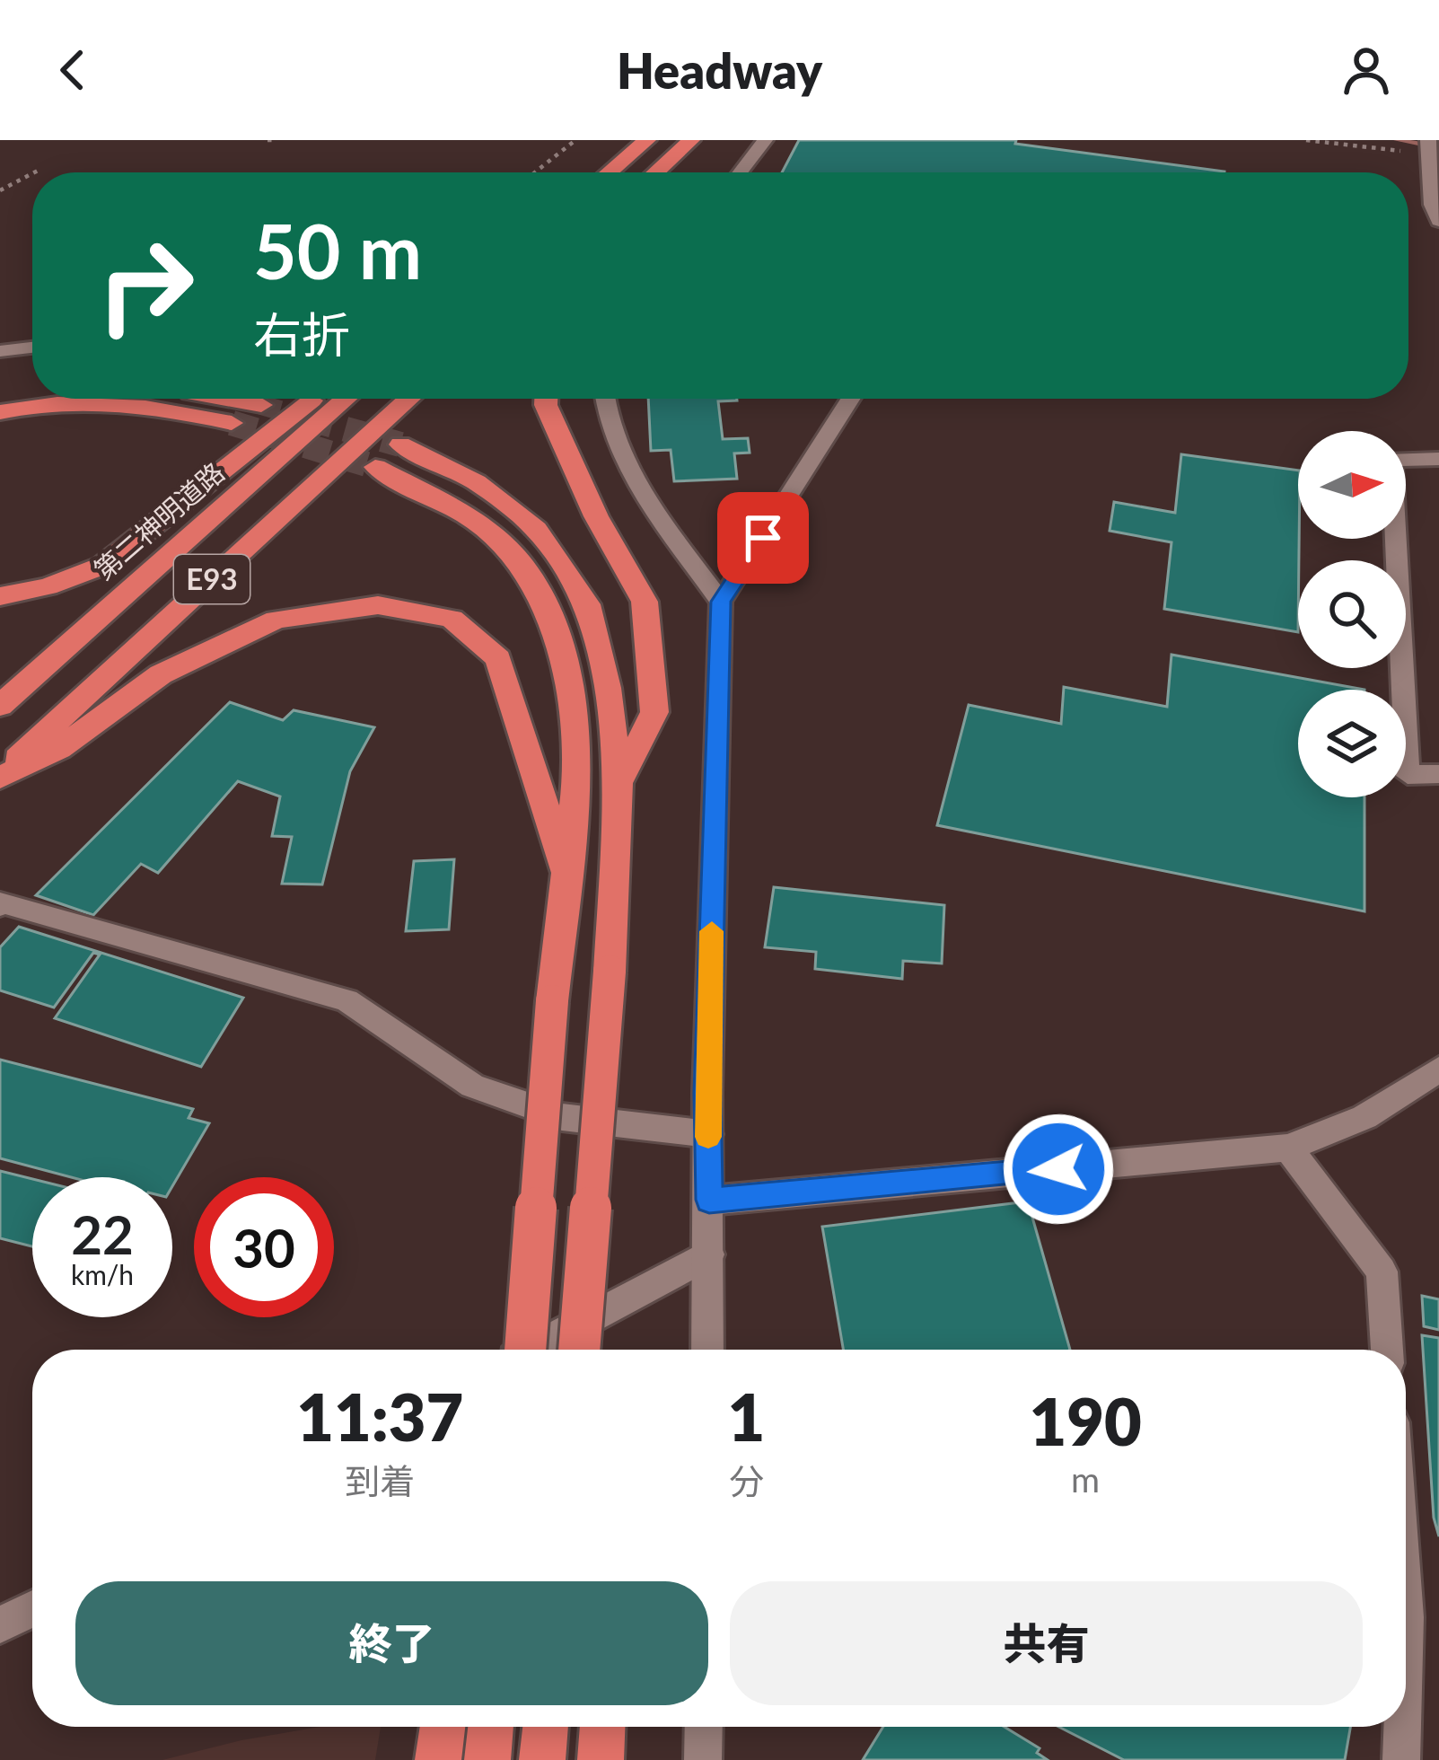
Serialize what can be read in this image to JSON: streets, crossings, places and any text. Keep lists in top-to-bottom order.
{
  "streets": {
    "highway": ["第二神明道路", "E93"]
  },
  "north": "right",
  "page": {
    "header": "Headway",
    "turn": ["50 m", "右折"],
    "speed": "22 km/h",
    "limit": "30",
    "eta": [
      "11:37",
      "到着",
      "1",
      "分",
      "190",
      "m"
    ],
    "buttons": ["終了", "共有"]
  }
}
